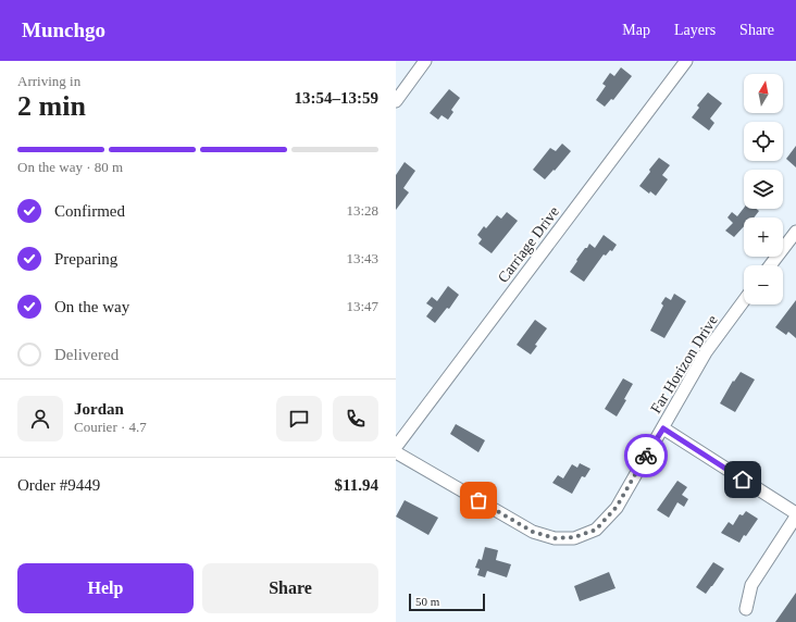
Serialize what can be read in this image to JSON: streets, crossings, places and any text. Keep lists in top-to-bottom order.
{
  "streets": {
    "street": ["Carriage Drive", "Far Horizon Drive"]
  },
  "scale_bar": "50 m",
  "north": "top",
  "page": {
    "header": "Munchgo",
    "nav": ["Map", "Layers", "Share"],
    "heading": ["2 min", "Arriving in", "13:54–13:59"],
    "panel": [
      "Jordan",
      "Courier · 4.7",
      "Order #9449",
      "$11.94"
    ],
    "map_buttons": ["+", "−"],
    "bar": "On the way · 80 m",
    "list": [
      ["Confirmed", "13:28"],
      ["Preparing", "13:43"],
      ["On the way", "13:47"],
      "Delivered"
    ],
    "buttons": ["Help", "Share"],
    "scale": "50 m"
  }
}
